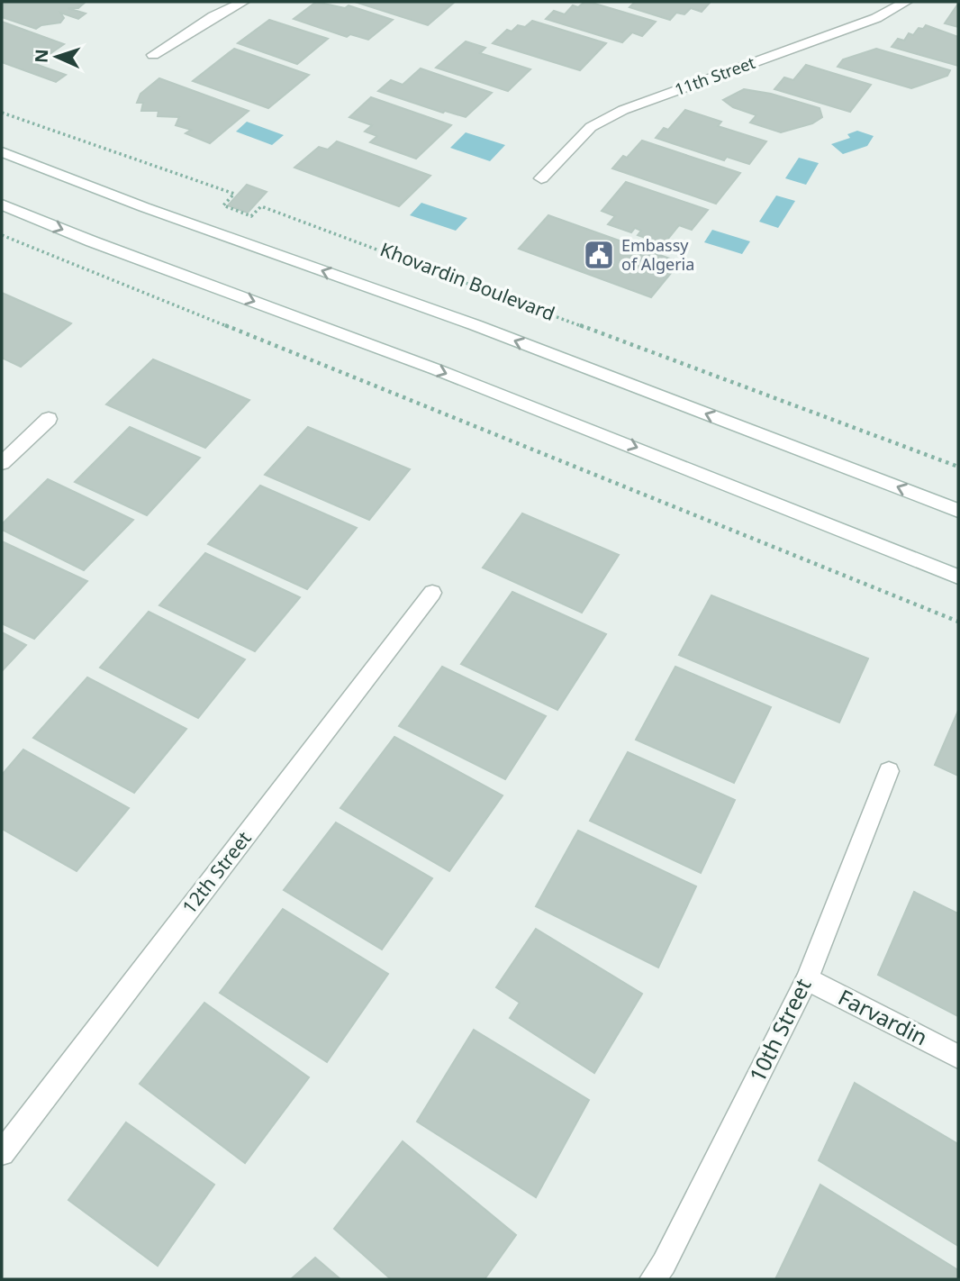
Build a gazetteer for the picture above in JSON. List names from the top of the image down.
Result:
{
  "streets": {
    "main road": [
      "11th Street",
      "Khovardin Boulevard",
      "12th Street",
      "Farvardin",
      "10th Street"
    ]
  },
  "crossings": [
    ["Farvardin", "10th Street"]
  ],
  "places": {
    "public building": ["Embassy of Algeria"]
  },
  "north": "left"
}
